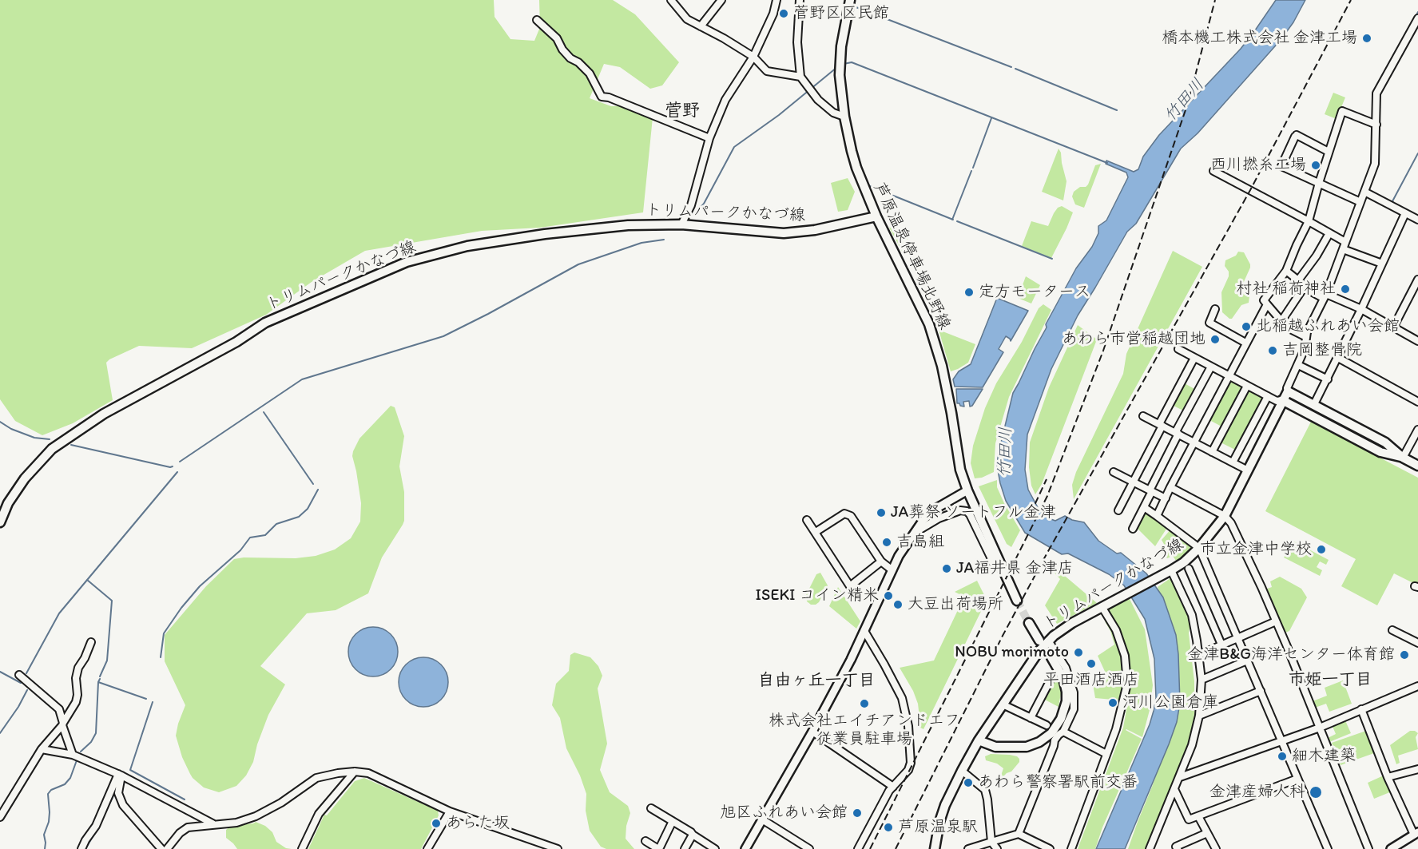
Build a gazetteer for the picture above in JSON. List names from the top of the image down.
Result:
{
  "streets": {
    "main road": ["トリムパークかなづ線", "芦原温泉停車場北野線"]
  },
  "crossings": [
    ["トリムパークかなづ線", "芦原温泉停車場北野線"]
  ],
  "districts": ["菅野", "市姫一丁目", "自由ヶ丘一丁目"],
  "water": ["竹田川"],
  "places": [
    "菅野区区民館",
    "橋本機工株式会社 金津工場",
    "西川撚糸工場",
    "村社 稲荷神社",
    "定方モータース",
    "北稲越ふれあい会館",
    "あわら市営稲越団地",
    "吉岡整骨院",
    "JA葬祭 ソートフル金津",
    "吉島組",
    "市立金津中学校",
    "JA福井県 金津店",
    "ISEKI コイン精米",
    "大豆出荷場所",
    "NOBU morimoto",
    "金津B&G海洋センター体育館",
    "平田酒店酒店",
    "河川公園倉庫",
    "株式会社エイチアンドエフ 従業員駐車場",
    "細木建築",
    "あわら警察署駅前交番",
    "金津産婦人科",
    "旭区ふれあい会館",
    "あらた坂",
    "芦原温泉駅"
  ]
}
